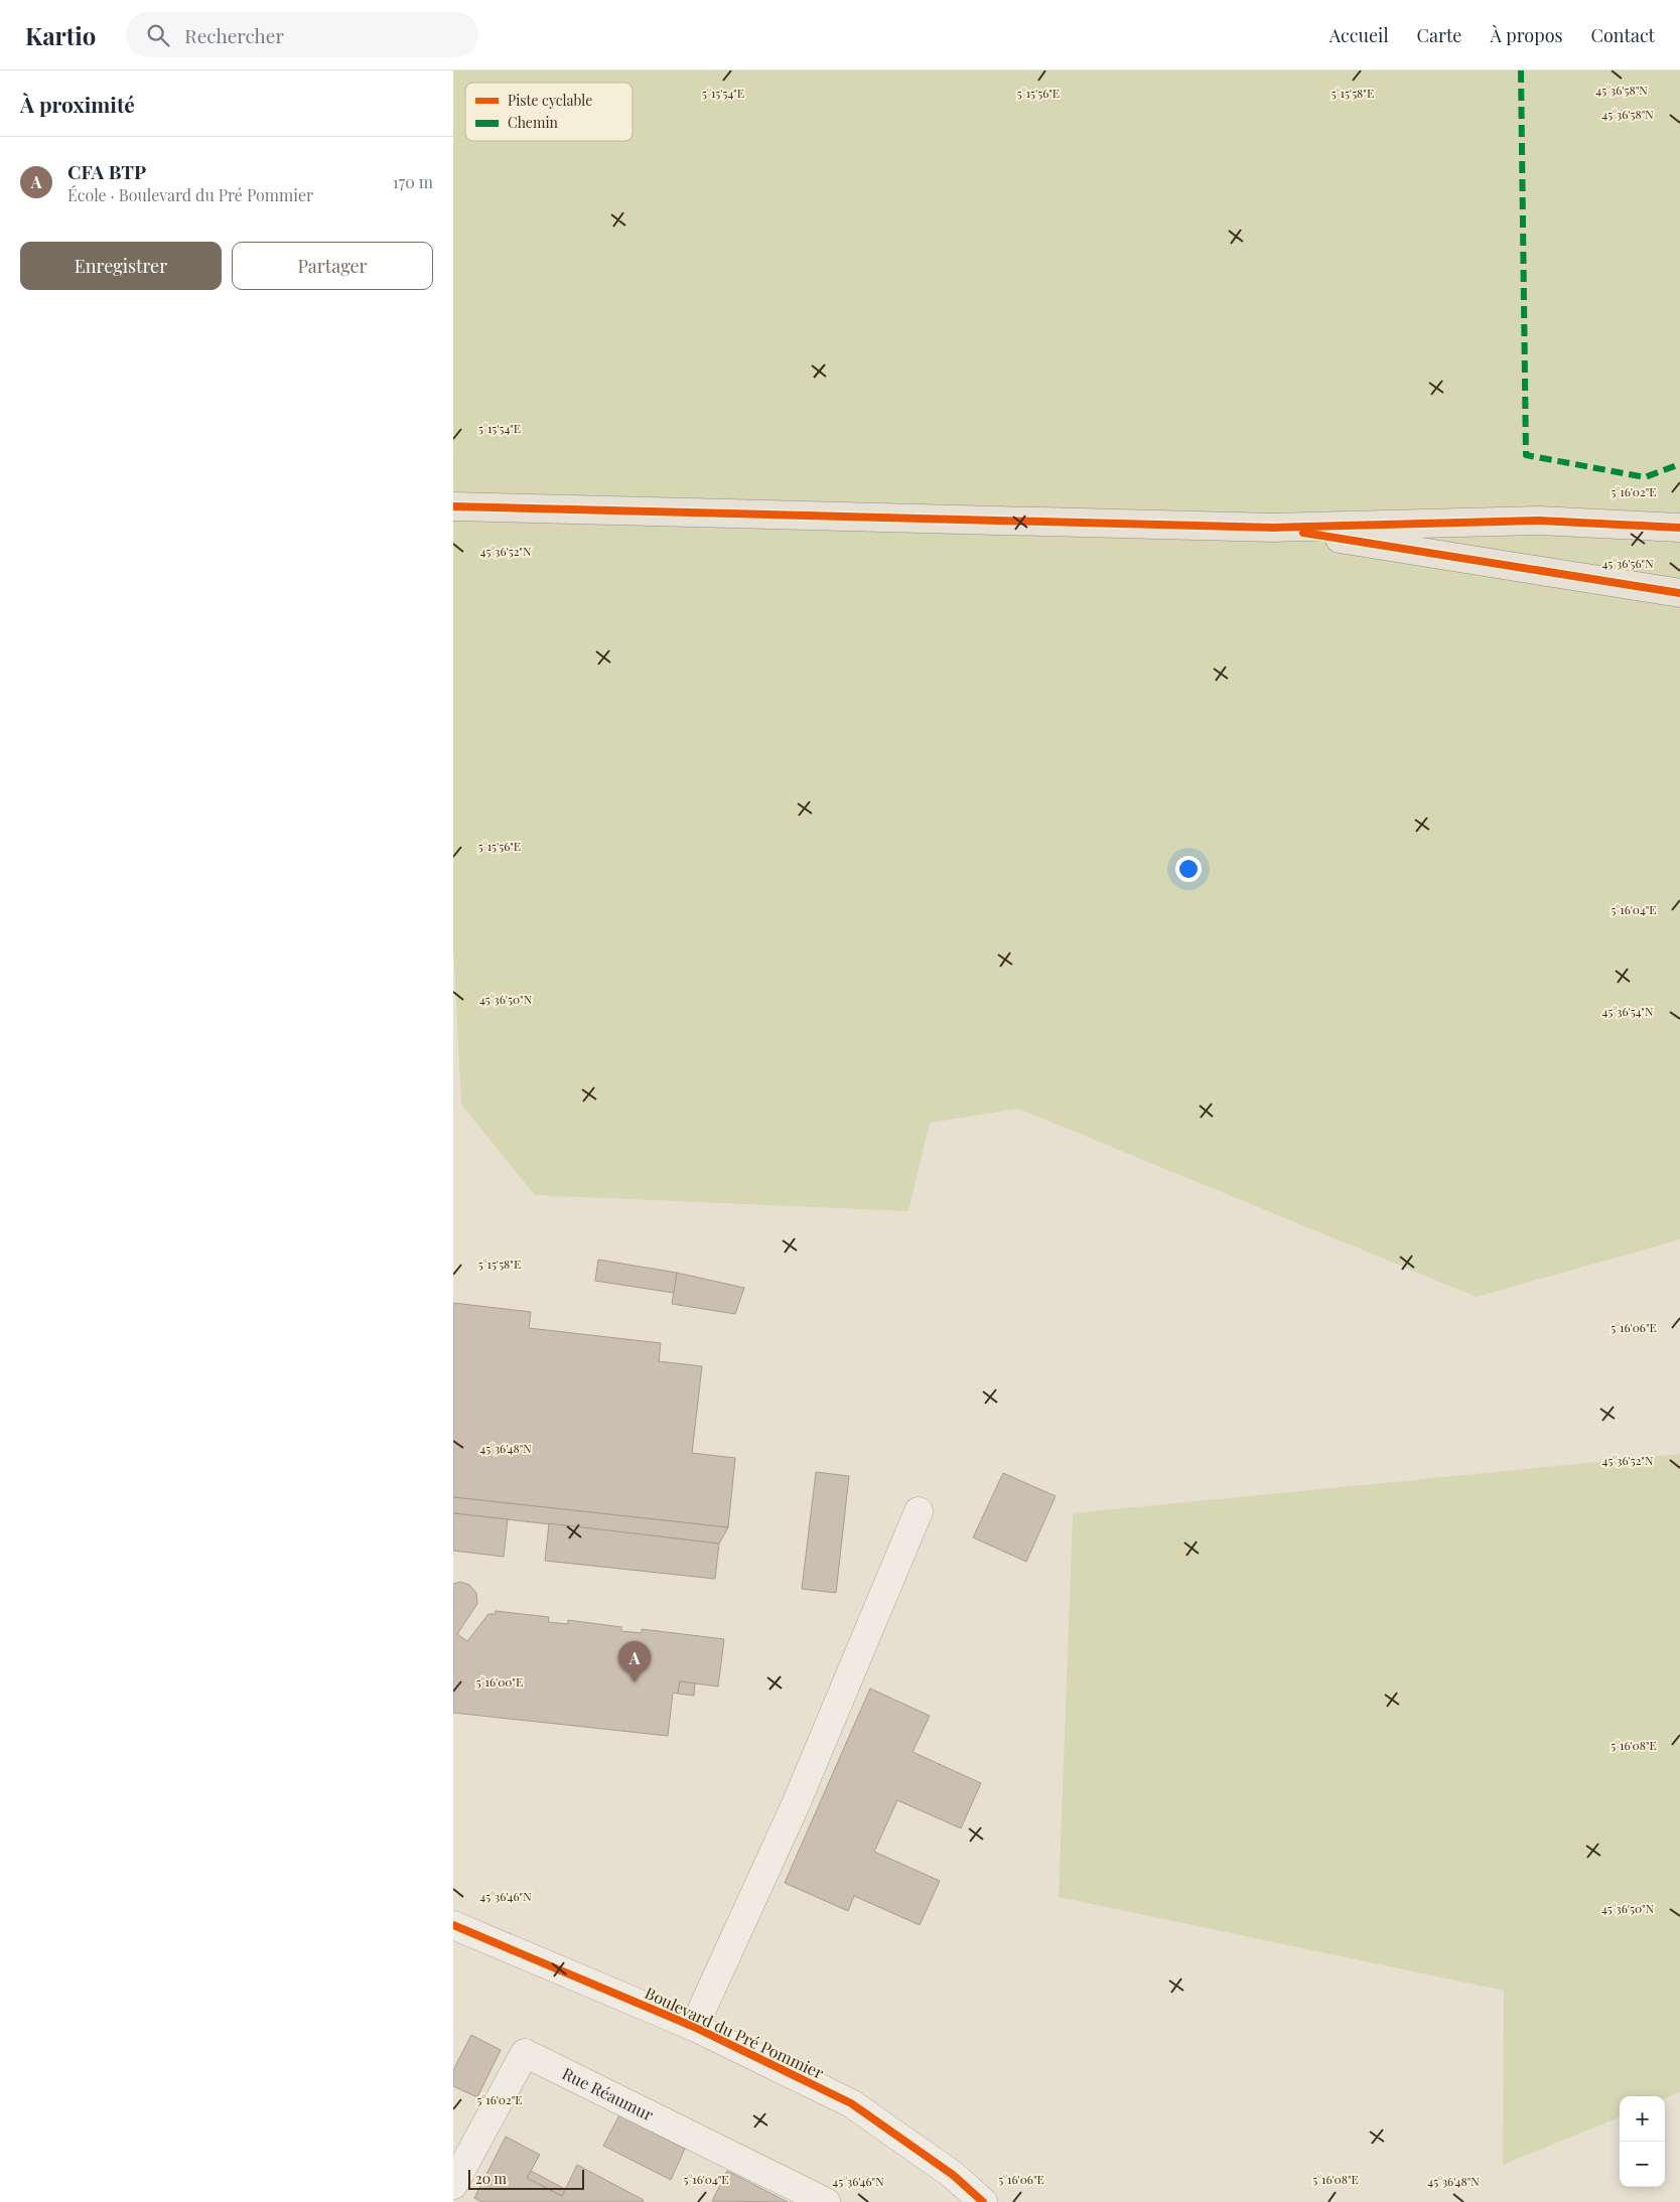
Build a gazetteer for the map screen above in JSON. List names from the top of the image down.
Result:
{
  "streets": {
    "street": ["Boulevard du Pré Pommier", "Rue Réaumur"]
  },
  "legend": ["Piste cyclable", "Chemin"],
  "scale_bar": "20 m",
  "page": {
    "header": "Kartio",
    "search": "Rechercher",
    "nav": [
      "Accueil",
      "Carte",
      "À propos",
      "Contact"
    ],
    "heading": "À proximité",
    "list": [
      {
        "mark": "A",
        "name": "CFA BTP",
        "note": "École · Boulevard du Pré Pommier",
        "value": "170 m"
      }
    ],
    "buttons": ["Enregistrer", "Partager"],
    "pins": "A",
    "map_buttons": ["+", "−"],
    "scale": "20 m"
  },
  "coordinates": [
    "45°36'58\"N",
    "5°15'54\"E",
    "5°15'56\"E",
    "5°15'58\"E",
    "5°16'02\"E",
    "45°36'52\"N",
    "45°36'56\"N",
    "5°16'04\"E",
    "45°36'50\"N",
    "45°36'54\"N",
    "5°16'06\"E",
    "45°36'48\"N",
    "5°16'00\"E",
    "5°16'08\"E",
    "45°36'46\"N"
  ]
}
